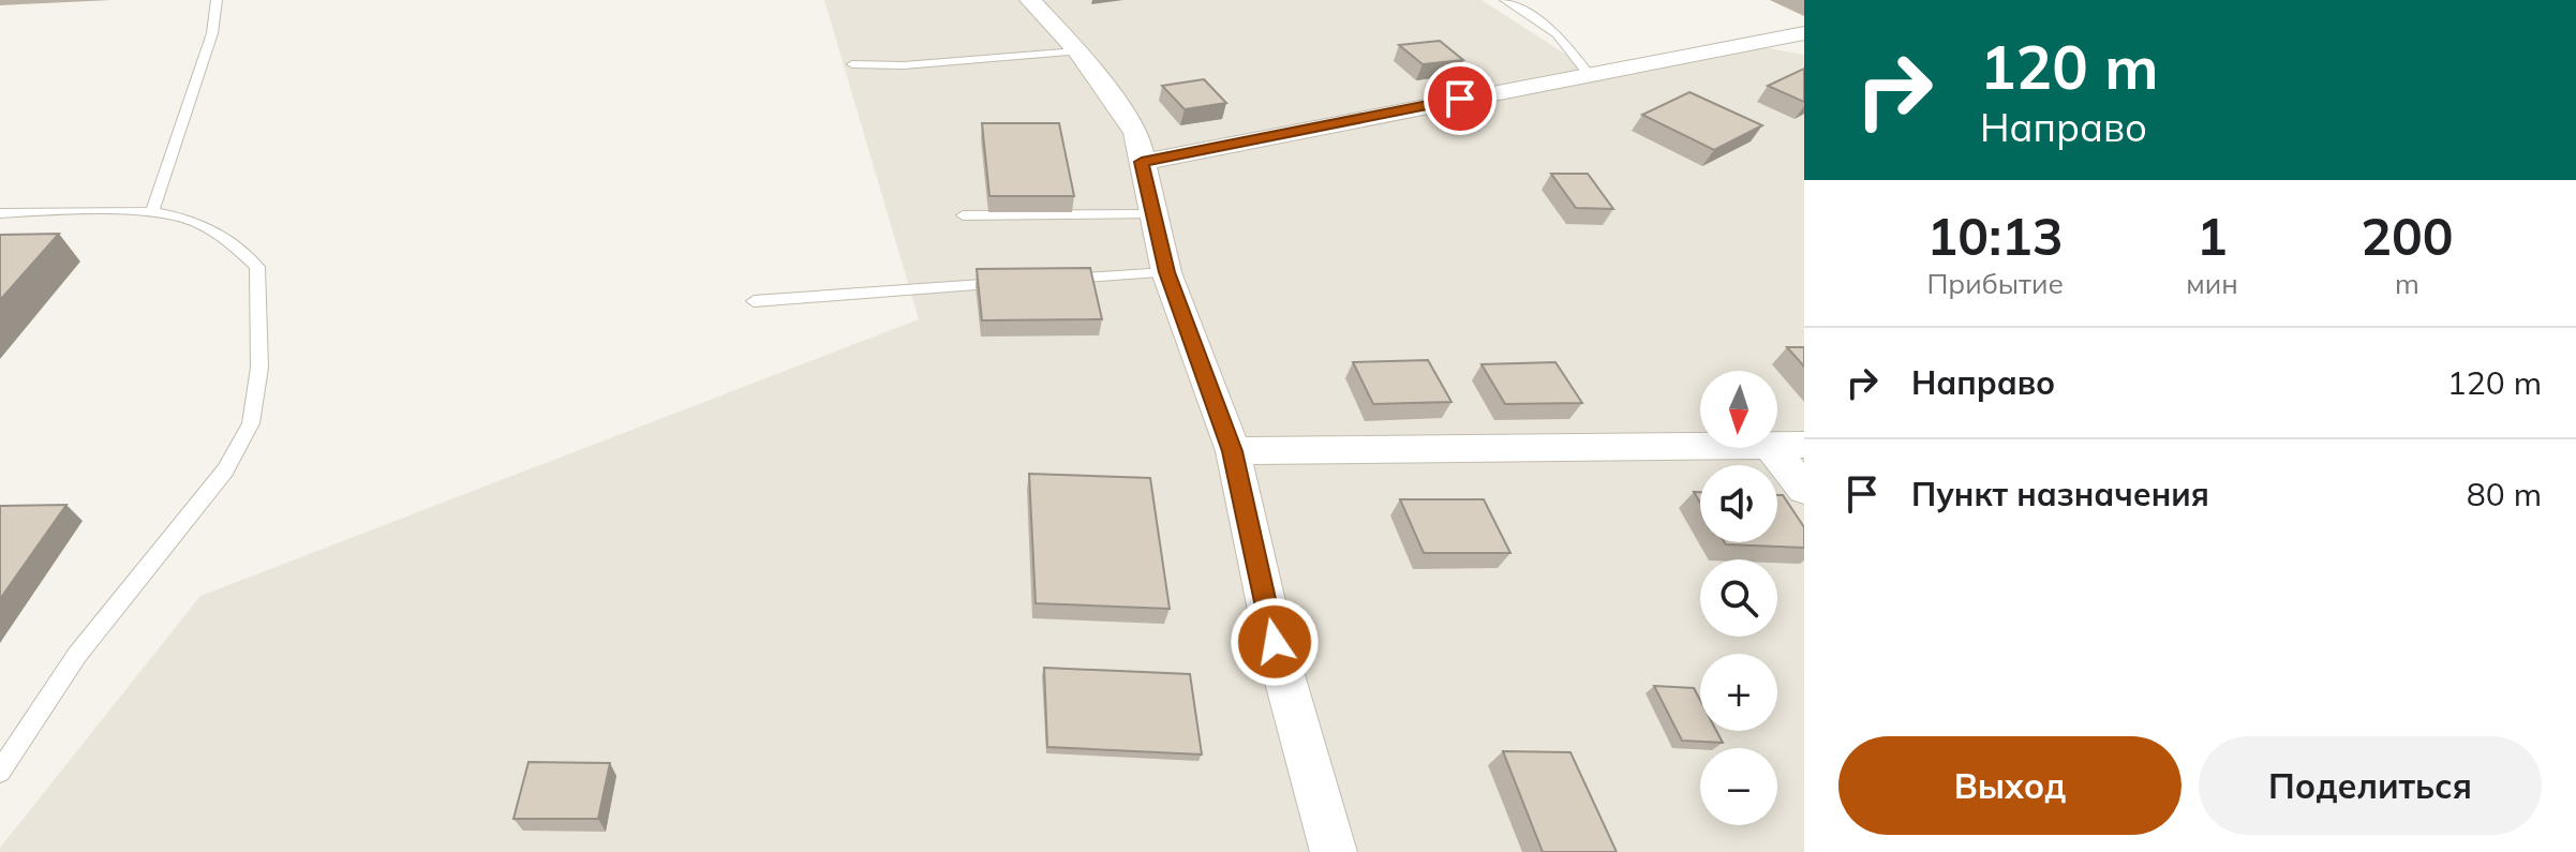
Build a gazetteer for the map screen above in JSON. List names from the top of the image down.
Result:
{
  "north": "bottom",
  "page": {
    "turn": ["120 m", "Направо"],
    "eta": [
      "10:13",
      "Прибытие",
      "1",
      "мин",
      "200",
      "m"
    ],
    "list": [
      {
        "name": "Направо",
        "value": "120 m"
      },
      {
        "name": "Пункт назначения",
        "value": "80 m"
      }
    ],
    "map_buttons": ["+", "−"],
    "buttons": ["Выход", "Поделиться"]
  }
}
